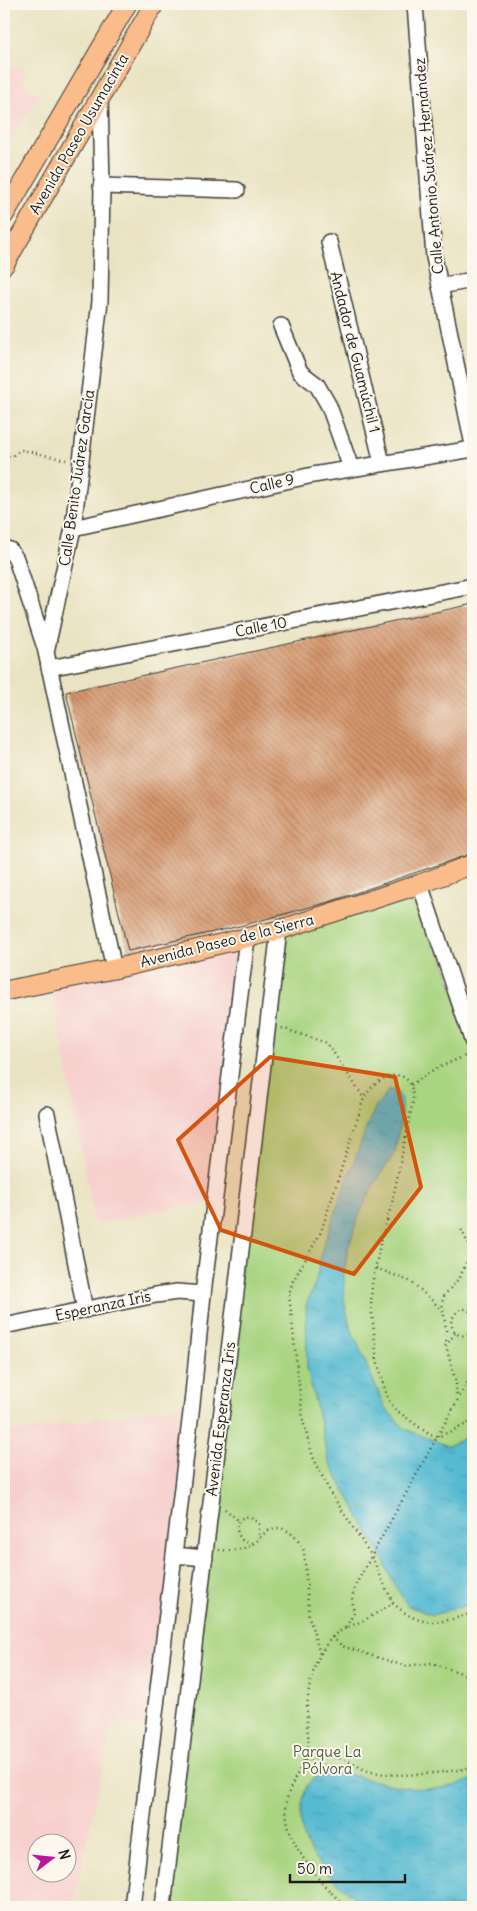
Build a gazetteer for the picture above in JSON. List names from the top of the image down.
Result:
{
  "streets": {
    "main road": ["Avenida Paseo Usumacinta", "Avenida Paseo de la Sierra"],
    "street": [
      "Calle Antonio Suárez Hernández",
      "Andador de Guamúchil 1",
      "Calle Benito Juárez García",
      "Calle 9",
      "Calle 10",
      "Esperanza Iris",
      "Avenida Esperanza Iris"
    ]
  },
  "crossings": [
    ["Avenida Paseo Usumacinta", "Calle Benito Juárez García"],
    ["Andador de Guamúchil 1", "Calle 9"],
    ["Calle Benito Juárez García", "Calle 9"],
    ["Calle Benito Juárez García", "Calle 10"],
    ["Calle Benito Juárez García", "Avenida Paseo de la Sierra"],
    ["Avenida Paseo de la Sierra", "Avenida Esperanza Iris"],
    ["Esperanza Iris", "Avenida Esperanza Iris"]
  ],
  "parks": ["Parque La Pólvora"],
  "scale_bar": "50 m",
  "north": "right"
}
